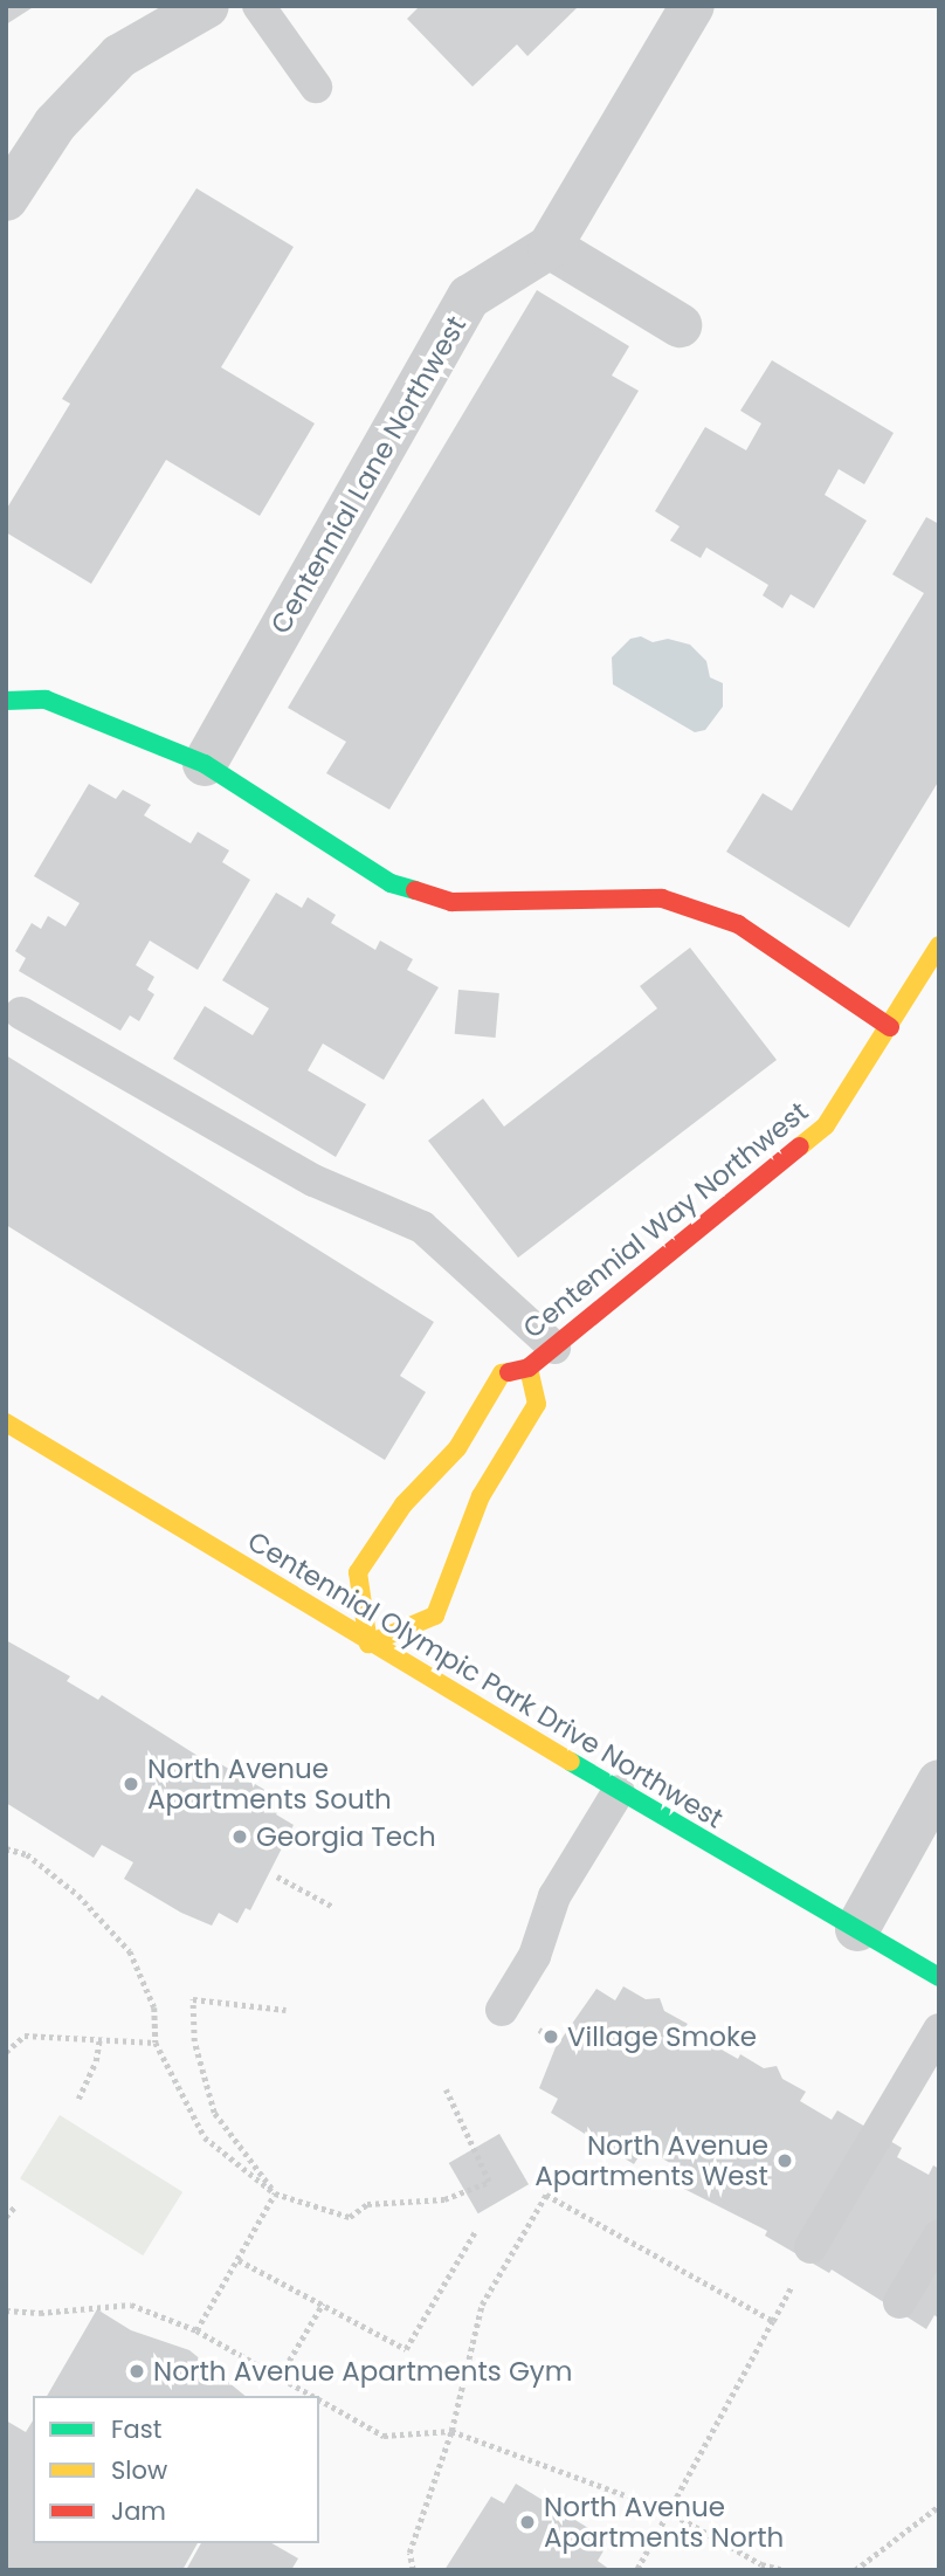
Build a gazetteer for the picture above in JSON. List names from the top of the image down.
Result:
{
  "streets": {
    "street": ["Centennial Lane Northwest", "Centennial Way Northwest", "Centennial Olympic Park Drive Northwest"]
  },
  "crossings": [
    ["Centennial Way Northwest", "Centennial Olympic Park Drive Northwest"]
  ],
  "places": [
    "North Avenue Apartments South",
    "Georgia Tech",
    "Village Smoke",
    "North Avenue Apartments West",
    "North Avenue Apartments Gym",
    "North Avenue Apartments North"
  ],
  "legend": ["Fast", "Slow", "Jam"]
}
